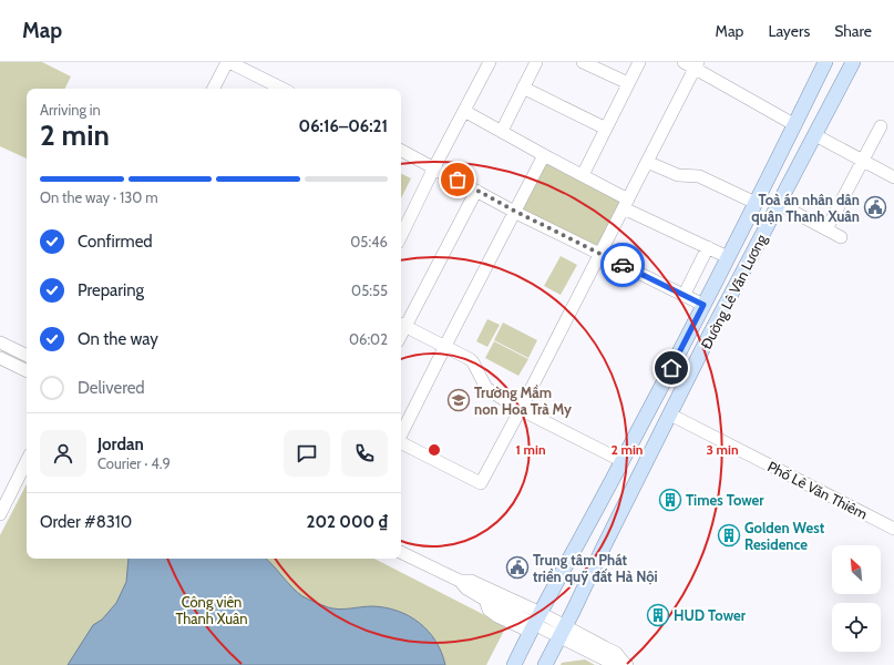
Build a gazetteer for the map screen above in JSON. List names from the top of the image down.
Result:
{
  "streets": {
    "main road": ["Đường Lê Văn Lương"],
    "street": ["Phố Lê Văn Thiêm"]
  },
  "crossings": [
    ["Đường Lê Văn Lương", "Phố Lê Văn Thiêm"]
  ],
  "parks": ["Công viên Thanh Xuân"],
  "places": {
    "public building": ["Toà án nhân dân quận Thanh Xuân", "Trung tâm Phát triển quỹ đất Hà Nội"],
    "school or university": ["Trường Mầm non Hoa Trà My"],
    "building": ["Times Tower", "Golden West Residence", "HUD Tower"]
  },
  "north": "top left",
  "page": {
    "header": "Map",
    "nav": ["Map", "Layers", "Share"],
    "heading": ["2 min", "Arriving in", "06:16–06:21"],
    "panel": [
      "Jordan",
      "Courier · 4.9",
      "Order #8310",
      "202 000 ₫"
    ],
    "bar": "On the way · 130 m",
    "list": [
      ["Confirmed", "05:46"],
      ["Preparing", "05:55"],
      ["On the way", "06:02"],
      "Delivered"
    ]
  },
  "rings": ["1 min", "2 min", "3 min"]
}
